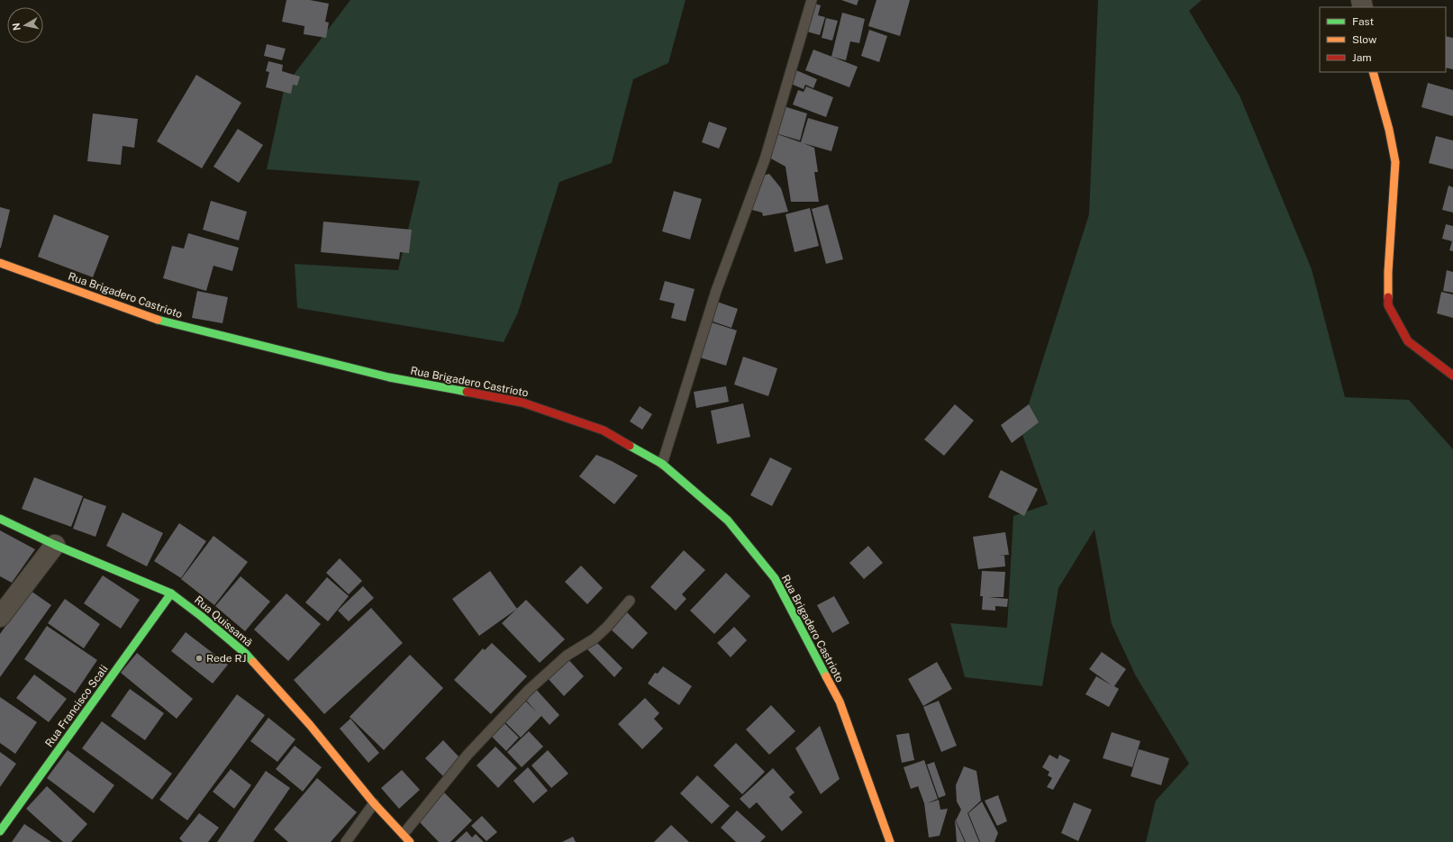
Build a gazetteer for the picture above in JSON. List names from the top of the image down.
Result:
{
  "streets": {
    "street": ["Rua Brigadero Castrioto", "Rua Quissamã", "Rua Francisco Scali"]
  },
  "crossings": [
    ["Rua Quissamã", "Rua Francisco Scali"]
  ],
  "places": ["Rede RJ"],
  "legend": ["Fast", "Slow", "Jam"],
  "north": "left"
}
